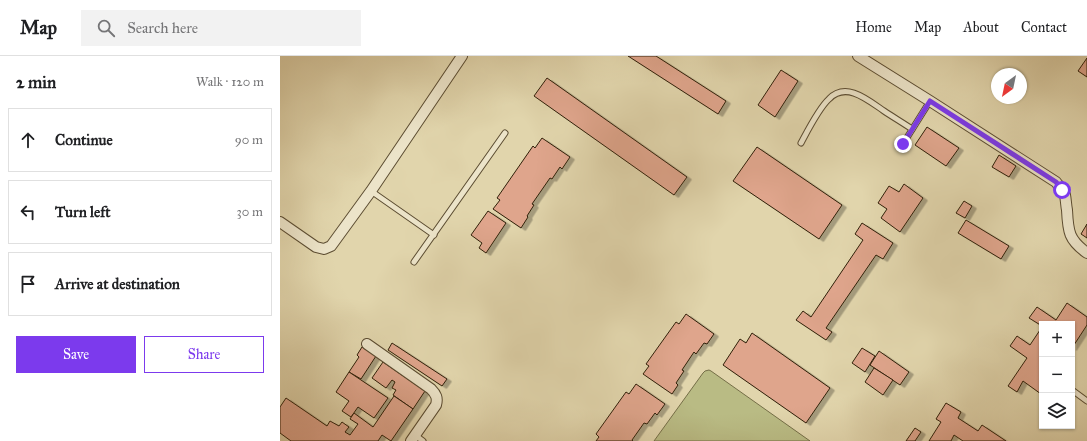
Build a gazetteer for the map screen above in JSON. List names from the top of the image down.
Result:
{
  "north": "bottom left",
  "page": {
    "header": "Map",
    "search": "Search here",
    "nav": [
      "Home",
      "Map",
      "About",
      "Contact"
    ],
    "heading": ["2 min", "Walk · 120 m"],
    "list": [
      ["Continue", "90 m"],
      ["Turn left", "30 m"],
      "Arrive at destination"
    ],
    "map_buttons": ["+", "−"],
    "buttons": ["Save", "Share"]
  }
}
